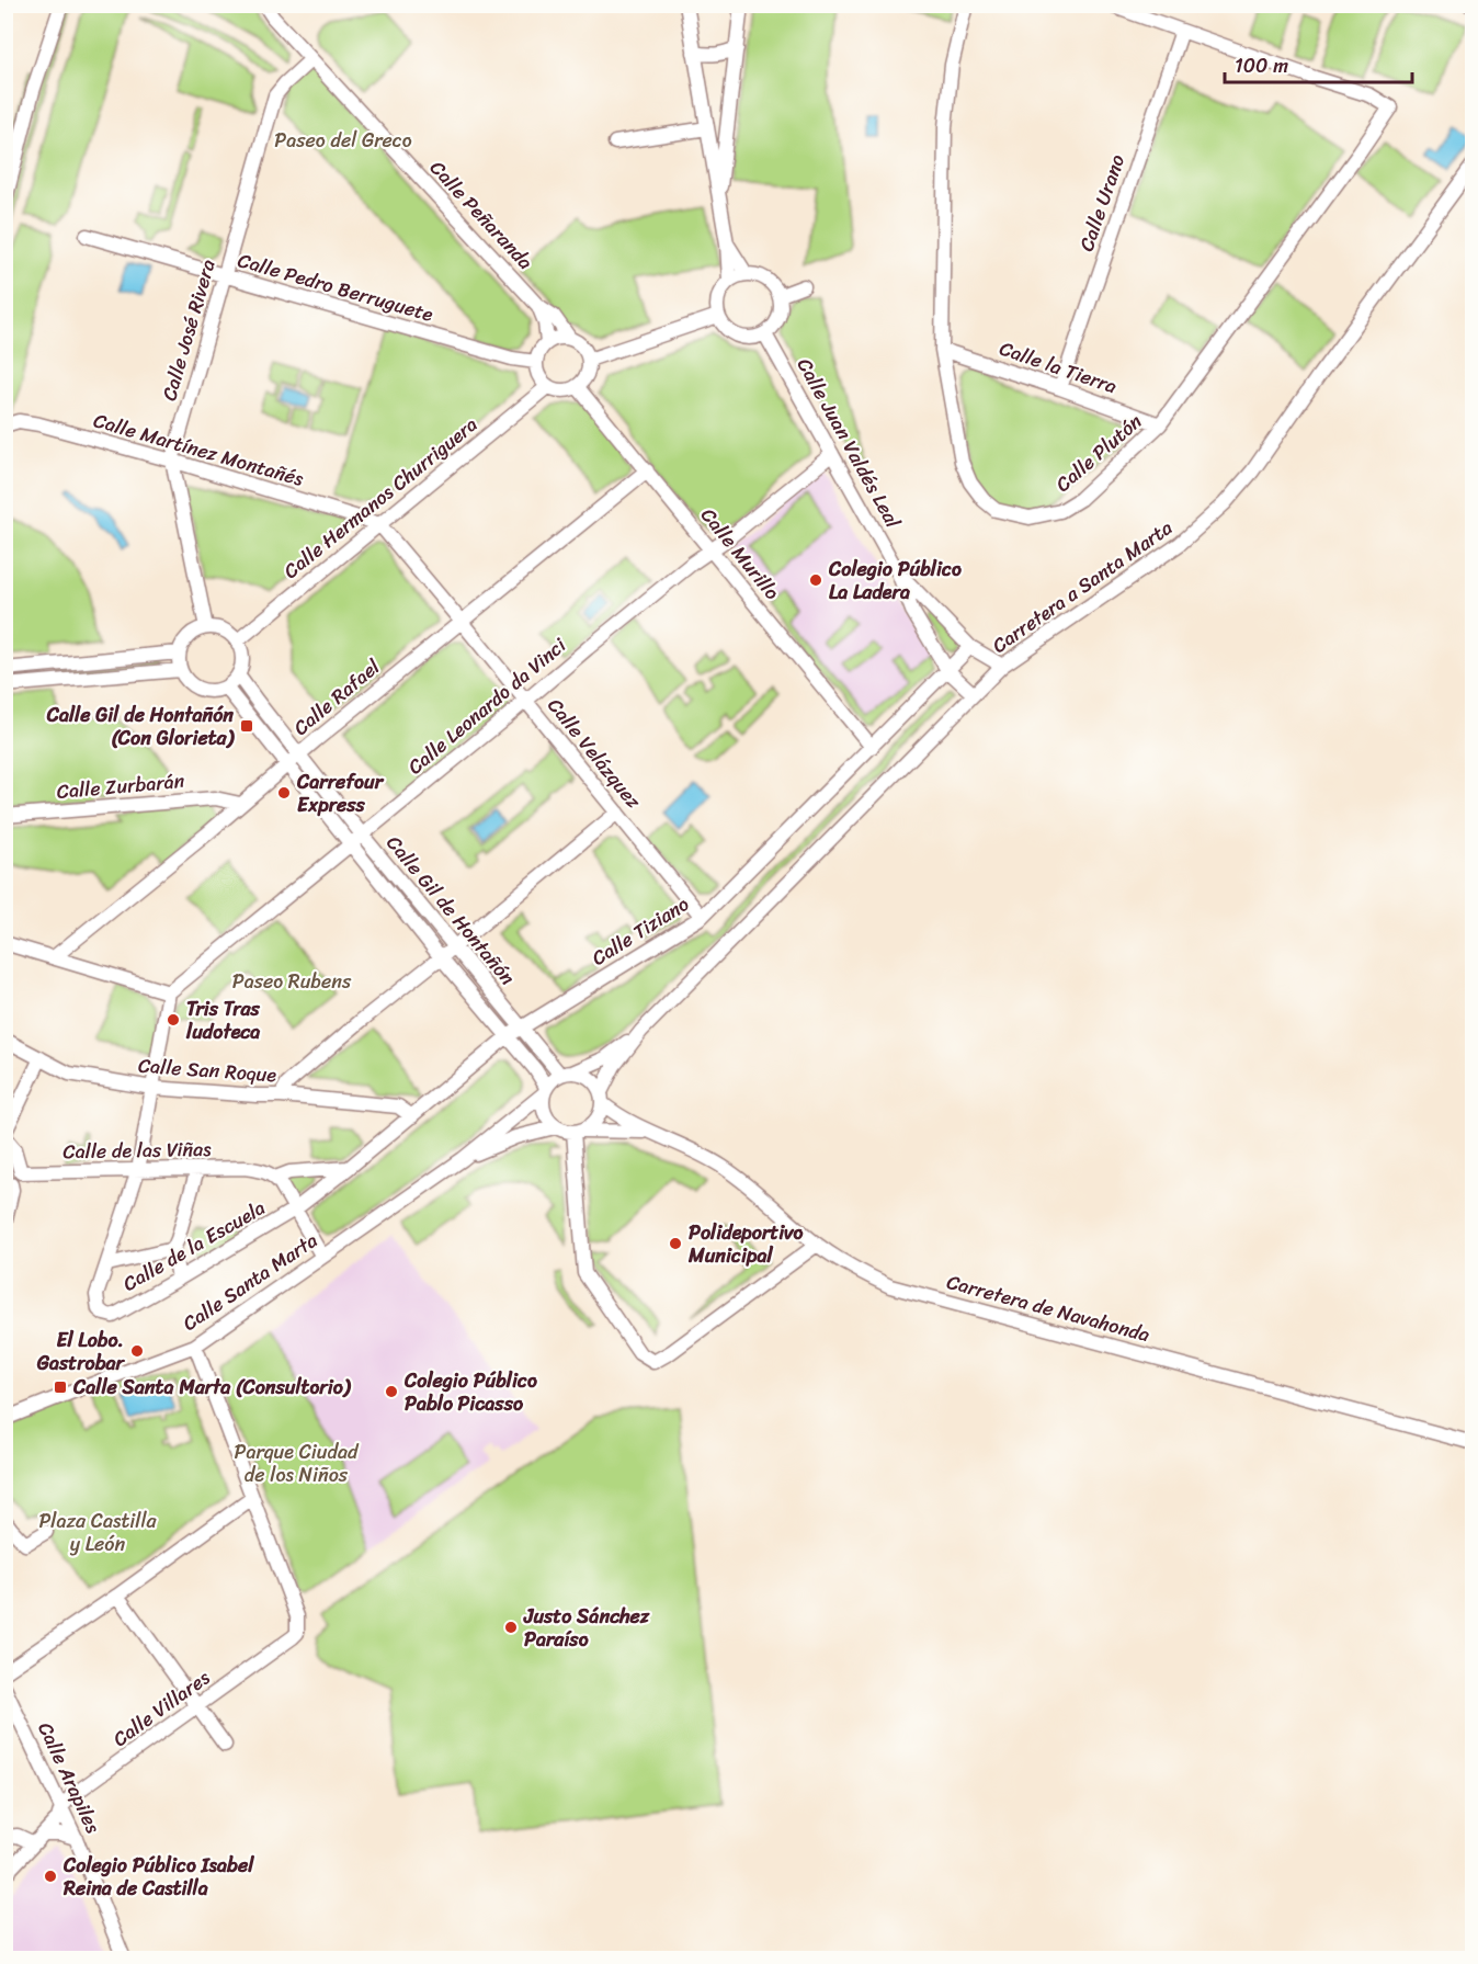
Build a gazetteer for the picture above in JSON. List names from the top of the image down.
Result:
{
  "streets": {
    "street": [
      "Calle Urano",
      "Calle Peñaranda",
      "Calle Pedro Berruguete",
      "Calle José Rivera",
      "Calle la Tierra",
      "Calle Juan Valdés Leal",
      "Calle Martínez Montañés",
      "Calle Plutón",
      "Calle Hermanos Churriguera",
      "Calle Murillo",
      "Carretera a Santa Marta",
      "Calle Rafael",
      "Calle Leonardo da Vinci",
      "Calle Velázquez",
      "Calle Zurbarán",
      "Calle Gil de Hontañón",
      "Calle Tiziano",
      "Calle San Roque",
      "Calle de las Viñas",
      "Calle de la Escuela",
      "Calle Santa Marta",
      "Carretera de Navahonda",
      "Calle Villares",
      "Calle Arapiles"
    ]
  },
  "crossings": [
    ["Calle Urano", "Calle la Tierra"],
    ["Calle Urano", "Calle Plutón"],
    ["Calle Peñaranda", "Calle Pedro Berruguete"],
    ["Calle Peñaranda", "Calle José Rivera"],
    ["Calle Peñaranda", "Calle Hermanos Churriguera"],
    ["Calle Peñaranda", "Calle Murillo"],
    ["Calle Pedro Berruguete", "Calle José Rivera"],
    ["Calle Pedro Berruguete", "Calle Hermanos Churriguera"],
    ["Calle Pedro Berruguete", "Calle Murillo"],
    ["Calle José Rivera", "Calle Martínez Montañés"],
    ["Calle José Rivera", "Calle Hermanos Churriguera"],
    ["Calle José Rivera", "Calle Gil de Hontañón"],
    ["Calle la Tierra", "Calle Plutón"],
    ["Calle Juan Valdés Leal", "Carretera a Santa Marta"],
    ["Calle Juan Valdés Leal", "Calle Leonardo da Vinci"],
    ["Calle Juan Valdés Leal", "Calle Tiziano"],
    ["Calle Martínez Montañés", "Calle Hermanos Churriguera"],
    ["Calle Martínez Montañés", "Calle Velázquez"],
    ["Calle Hermanos Churriguera", "Calle Murillo"],
    ["Calle Hermanos Churriguera", "Calle Velázquez"],
    ["Calle Hermanos Churriguera", "Calle Gil de Hontañón"],
    ["Calle Murillo", "Calle Rafael"],
    ["Calle Murillo", "Calle Leonardo da Vinci"],
    ["Calle Murillo", "Calle Tiziano"],
    ["Carretera a Santa Marta", "Calle Gil de Hontañón"],
    ["Carretera a Santa Marta", "Calle Santa Marta"],
    ["Carretera a Santa Marta", "Carretera de Navahonda"],
    ["Calle Rafael", "Calle Velázquez"],
    ["Calle Rafael", "Calle Zurbarán"],
    ["Calle Rafael", "Calle Gil de Hontañón"],
    ["Calle Leonardo da Vinci", "Calle Velázquez"],
    ["Calle Leonardo da Vinci", "Calle Gil de Hontañón"],
    ["Calle Velázquez", "Calle Tiziano"],
    ["Calle Gil de Hontañón", "Calle Tiziano"],
    ["Calle Gil de Hontañón", "Calle Santa Marta"],
    ["Calle Gil de Hontañón", "Carretera de Navahonda"],
    ["Calle Tiziano", "Calle San Roque"],
    ["Calle Tiziano", "Calle de las Viñas"],
    ["Calle Tiziano", "Calle de la Escuela"],
    ["Calle Santa Marta", "Carretera de Navahonda"],
    ["Calle Villares", "Calle Arapiles"]
  ],
  "parks": [
    "Paseo del Greco",
    "Paseo Rubens",
    "Parque Ciudad de los Niños",
    "Plaza Castilla y León"
  ],
  "places": {
    "other": [
      "Colegio Público La Ladera",
      "Carrefour Express",
      "Tris Tras ludoteca",
      "Polideportivo Municipal",
      "El Lobo. Gastrobar",
      "Colegio Público Pablo Picasso",
      "Justo Sánchez Paraíso",
      "Colegio Público Isabel Reina de Castilla"
    ],
    "transit": ["Calle Gil de Hontañón (Con Glorieta)", "Calle Santa Marta (Consultorio)"]
  },
  "scale_bar": "100 m"
}
